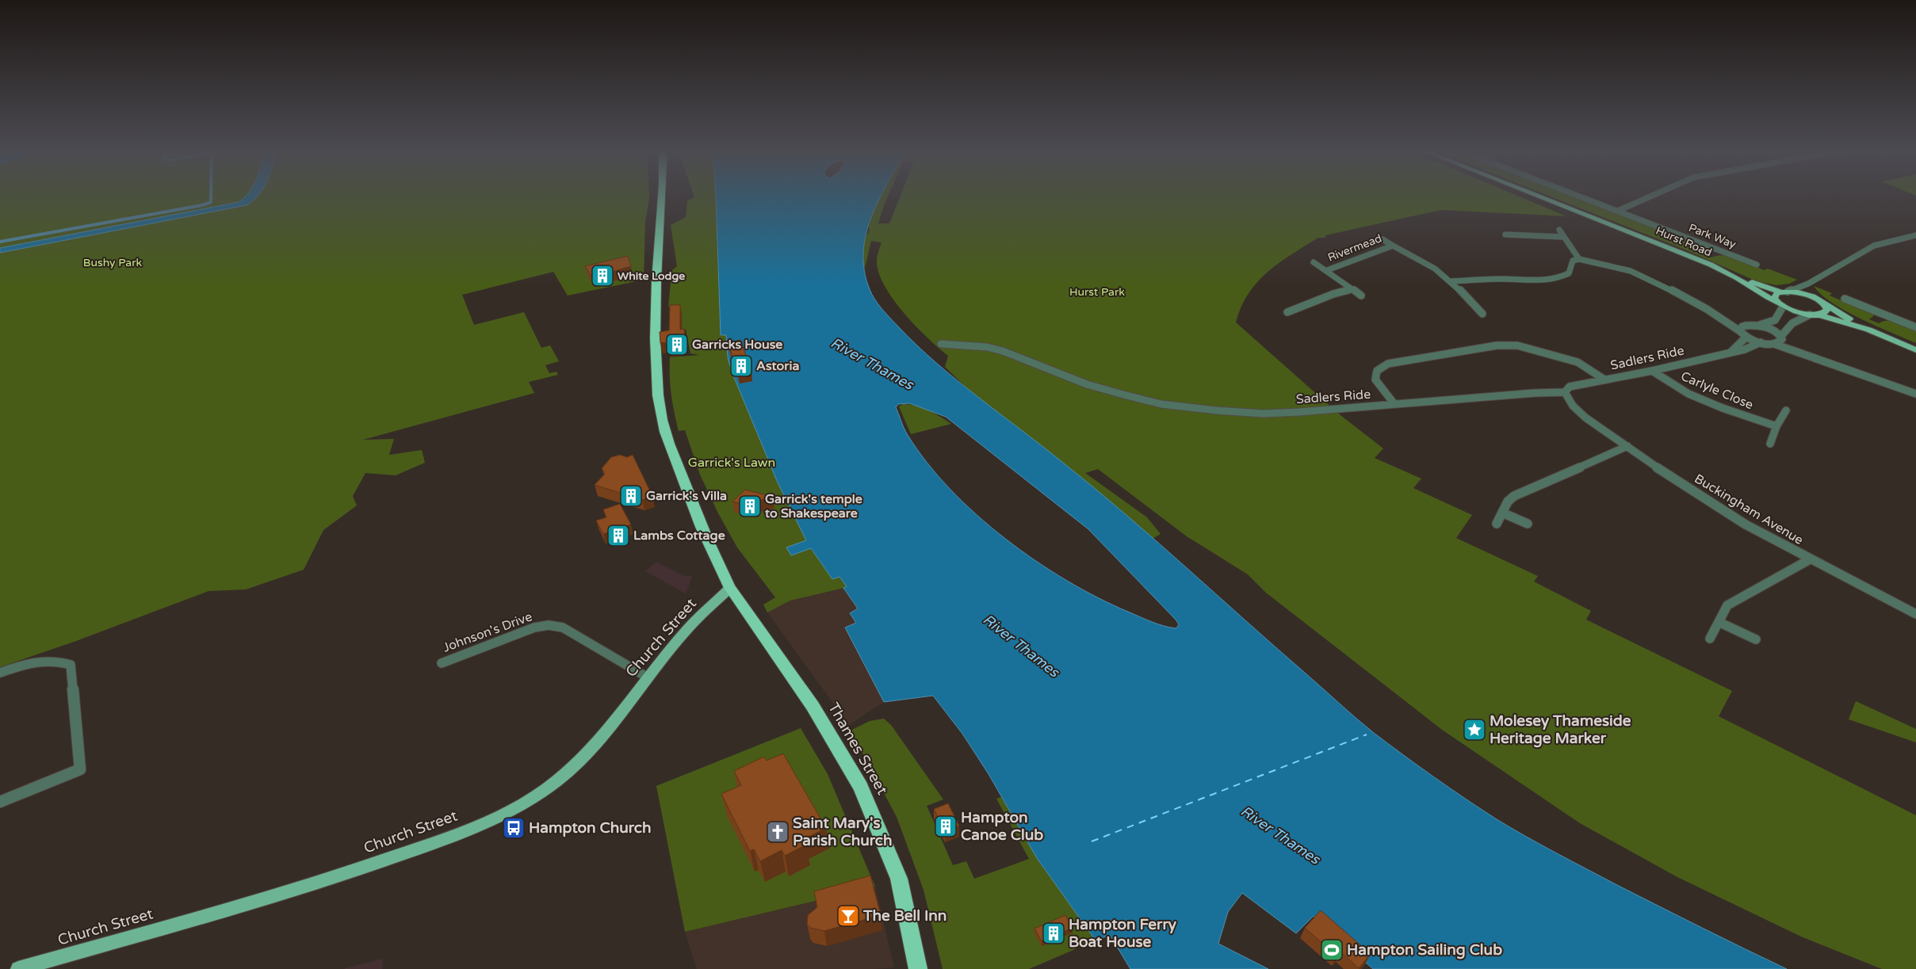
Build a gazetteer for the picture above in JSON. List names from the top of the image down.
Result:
{
  "streets": {
    "highway": ["Thames Street"],
    "main road": ["Hurst Road", "Church Street"],
    "street": [
      "Park Way",
      "Rivermead",
      "Sadlers Ride",
      "Carlyle Close",
      "Buckingham Avenue",
      "Johnson's Drive"
    ]
  },
  "crossings": [
    ["Sadlers Ride", "Carlyle Close"],
    ["Sadlers Ride", "Buckingham Avenue"],
    ["Johnson's Drive", "Church Street"],
    ["Church Street", "Thames Street"]
  ],
  "water": ["River Thames"],
  "parks": ["Bushy Park", "Hurst Park", "Garrick's Lawn"],
  "places": {
    "building": [
      "White Lodge",
      "Garricks House",
      "Astoria",
      "Garrick's Villa",
      "Garrick's temple to Shakespeare",
      "Lambs Cottage",
      "Hampton Canoe Club",
      "Hampton Ferry Boat House"
    ],
    "place": ["Molesey Thameside Heritage Marker"],
    "bus stop": ["Hampton Church"],
    "church": ["Saint Mary's Parish Church"],
    "bar": ["The Bell Inn"],
    "sports": ["Hampton Sailing Club"]
  }
}
